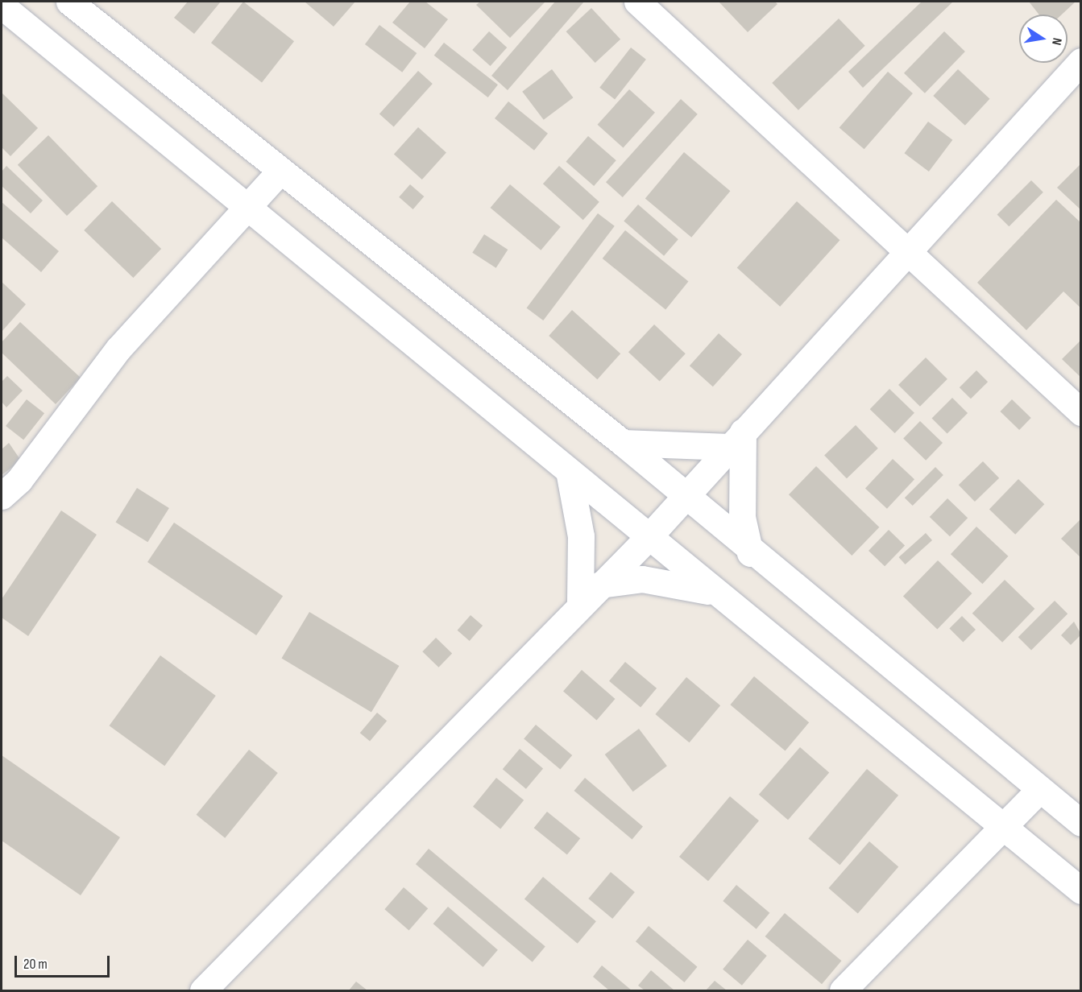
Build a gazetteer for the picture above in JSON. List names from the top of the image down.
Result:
{
  "scale_bar": "20 m",
  "north": "right"
}
